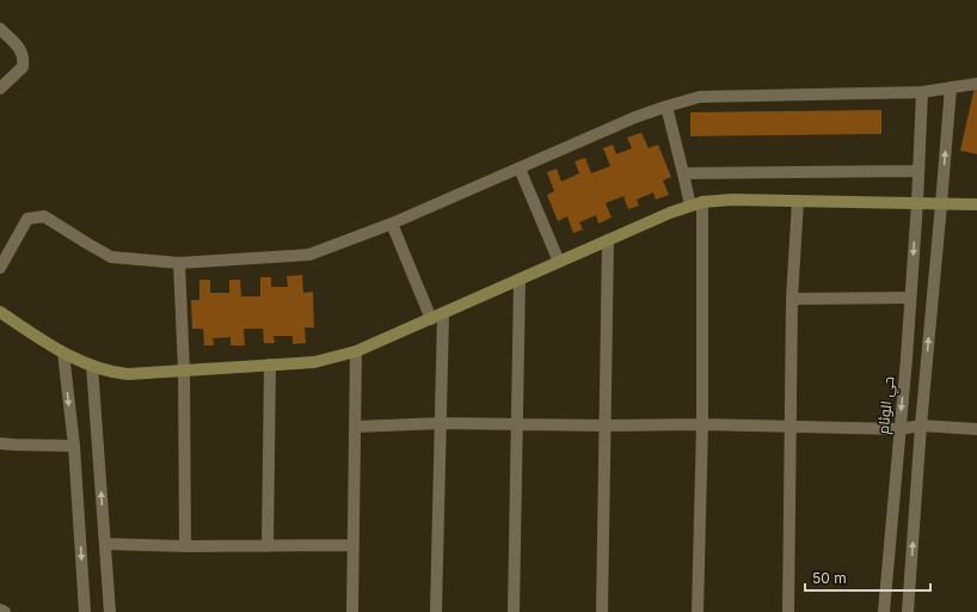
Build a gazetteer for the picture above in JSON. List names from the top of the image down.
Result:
{
  "streets": {
    "street": ["حي الوئام"]
  },
  "scale_bar": "50 m"
}
